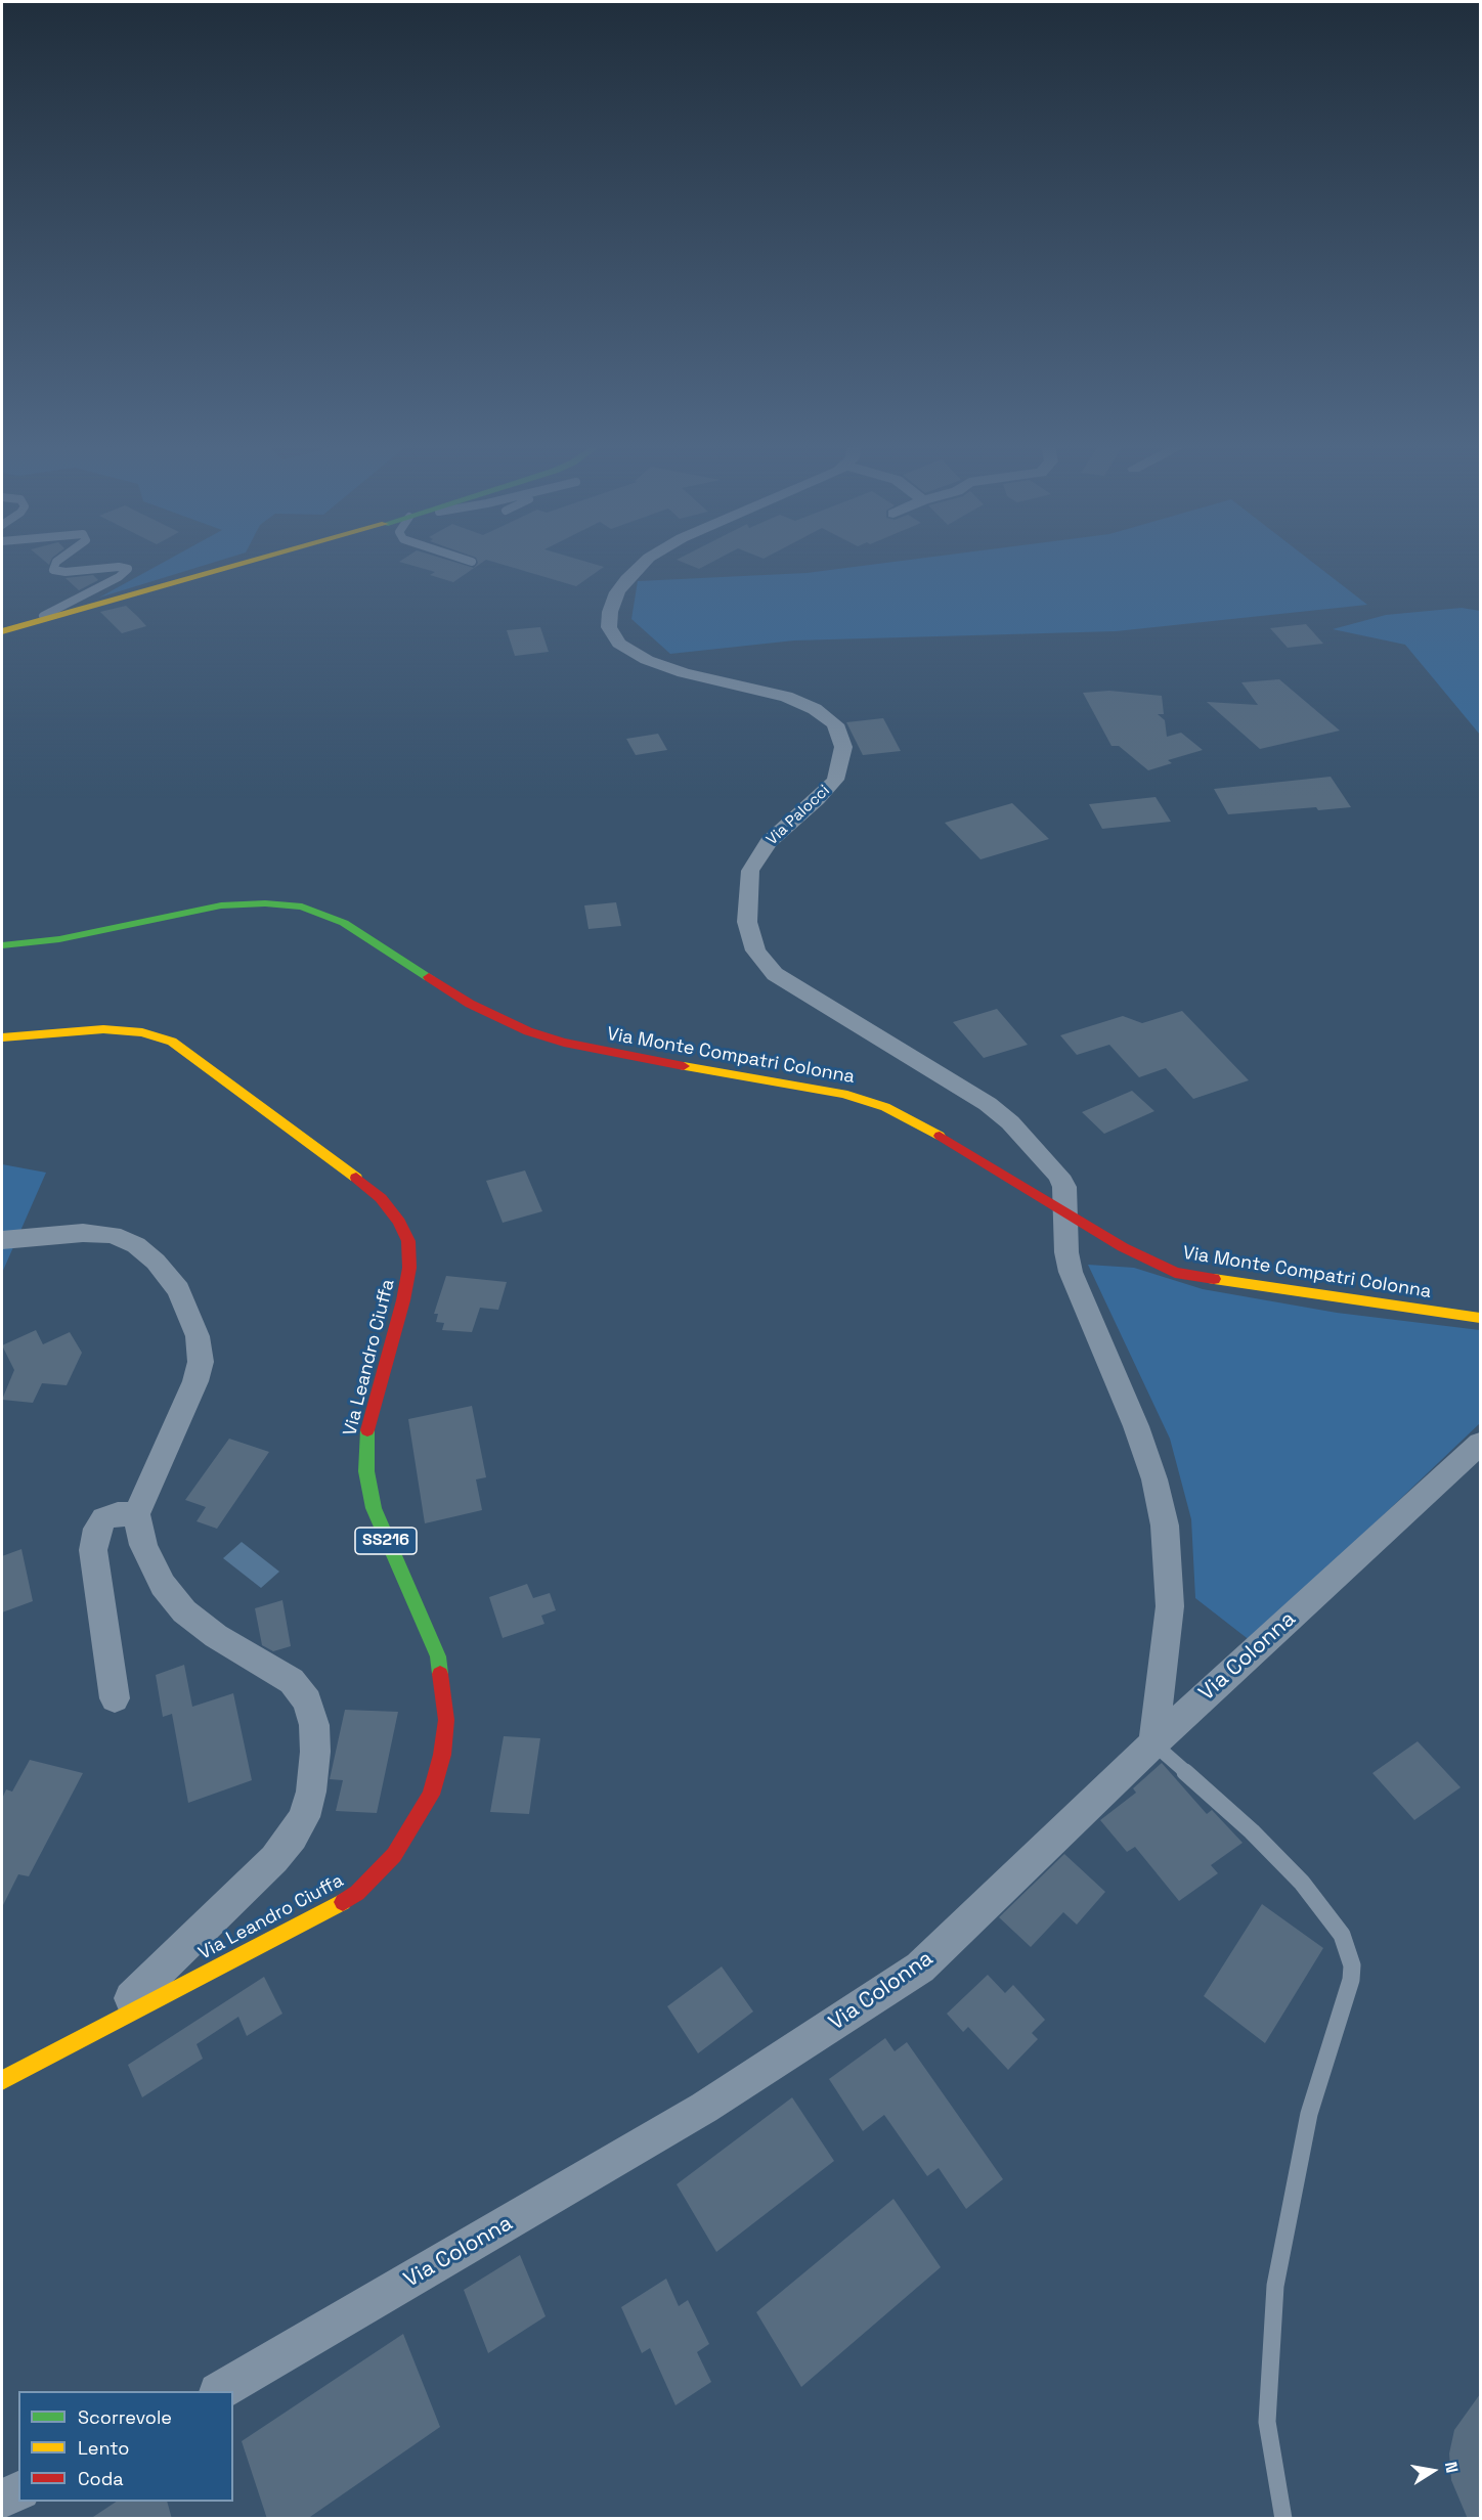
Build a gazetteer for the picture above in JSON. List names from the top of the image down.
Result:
{
  "streets": {
    "main road": ["Via Monte Compatri Colonna", "Via Leandro Ciuffa", "SS216"],
    "street": ["Via Palocci", "Via Colonna"]
  },
  "crossings": [
    ["Via Palocci", "Via Monte Compatri Colonna"],
    ["Via Palocci", "Via Colonna"]
  ],
  "legend": ["Scorrevole", "Lento", "Coda"],
  "north": "right"
}
